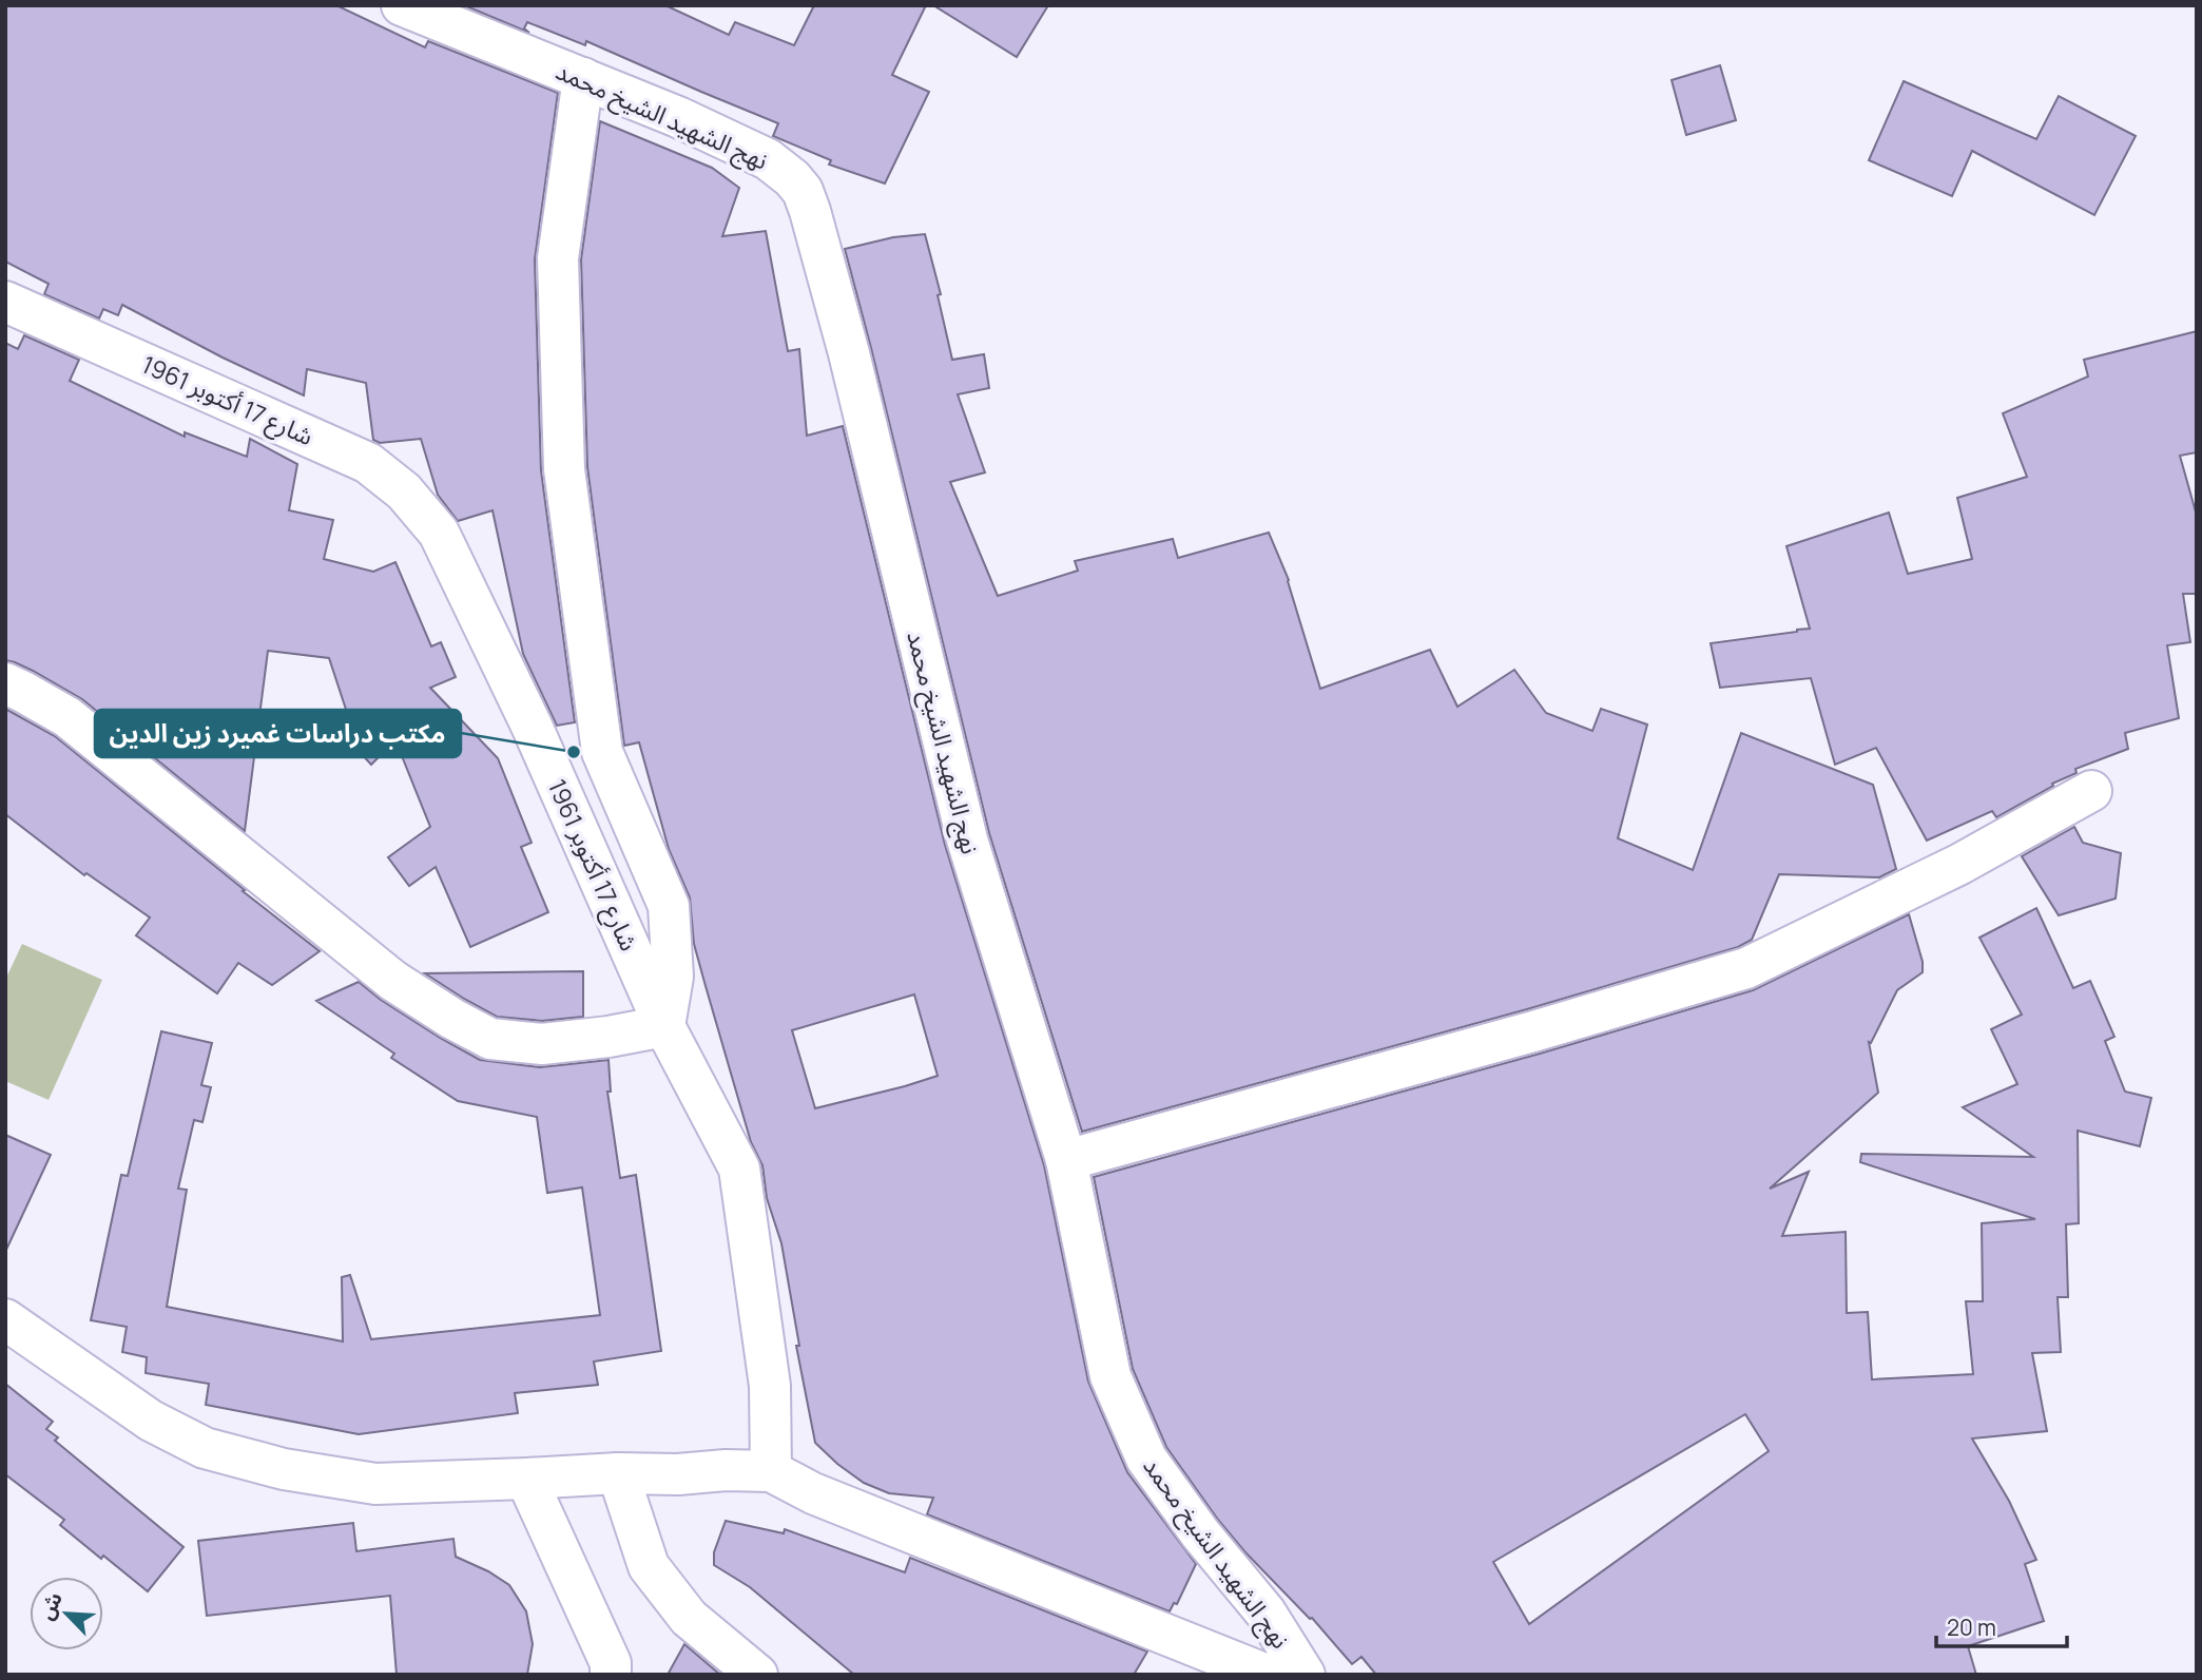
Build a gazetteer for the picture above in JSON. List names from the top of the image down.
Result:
{
  "streets": {
    "street": ["نهج الشهيد الشيخ محمد", "شارع 17 أكتوبر 1961"]
  },
  "places": ["مكتب دراسات غميرد زين الدين"],
  "scale_bar": "20 m",
  "north": "top left"
}
